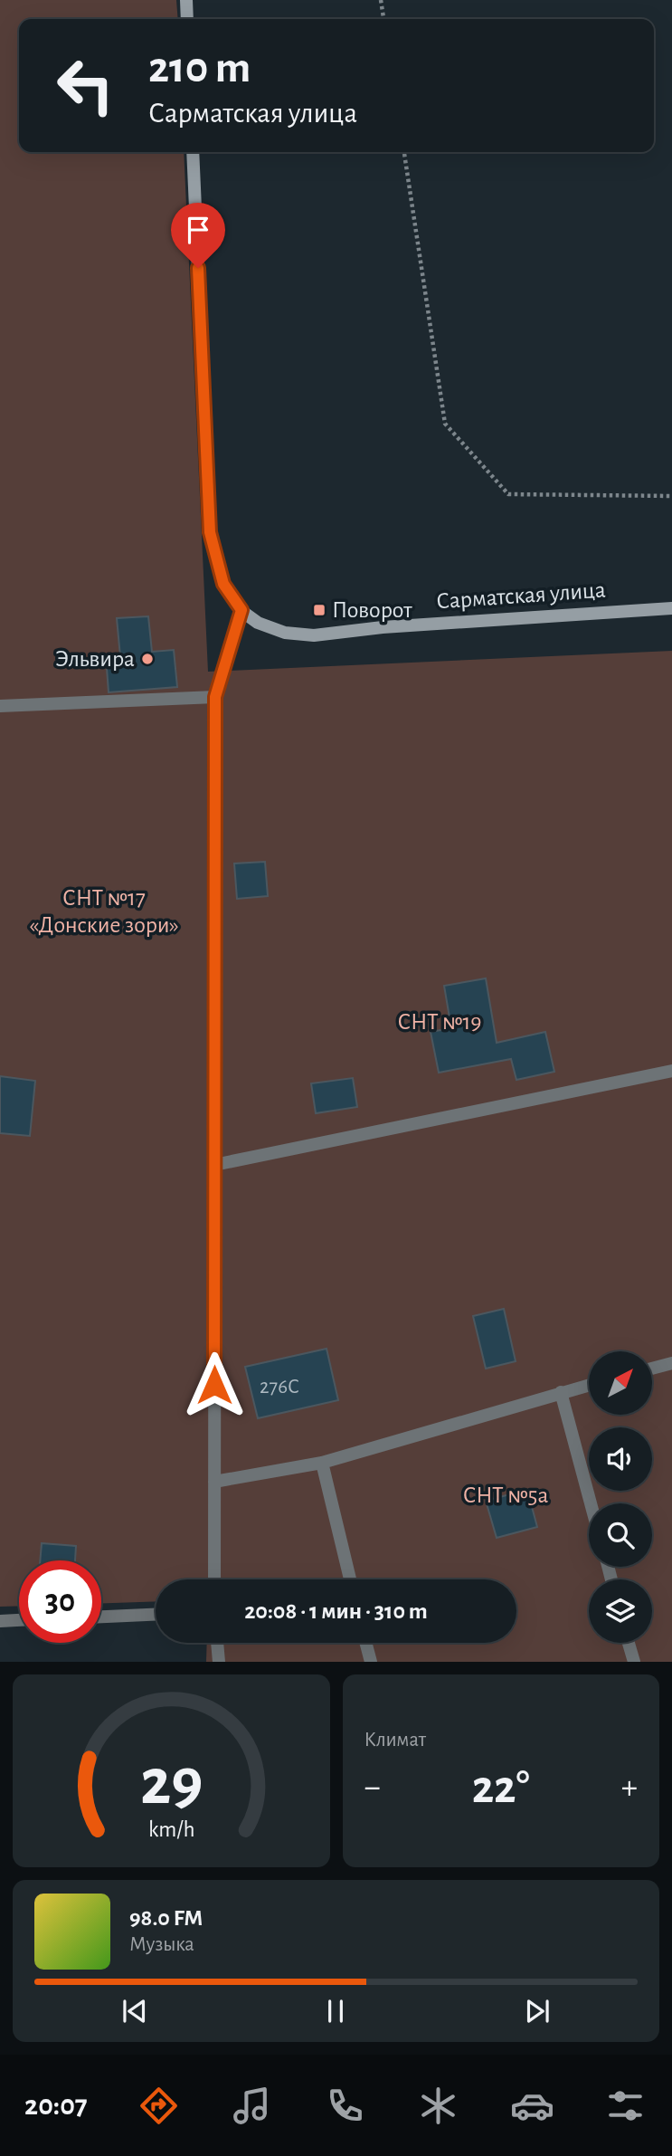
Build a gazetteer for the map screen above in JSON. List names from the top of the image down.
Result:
{
  "streets": {
    "main road": ["Сарматская улица"]
  },
  "parks": ["СНТ №17 «Донские зори»", "СНТ №19", "СНТ №5а"],
  "places": {
    "transit": ["Поворот"],
    "other": ["Эльвира"]
  },
  "house_numbers": ["276С"],
  "north": "top right",
  "page": {
    "turn": ["210 m", "Сарматская улица"],
    "limit": "30",
    "trip": "20:08 · 1 мин · 310 m",
    "tile": "Климат",
    "heat": ["−", "22°", "+"],
    "song": ["98.0 FM", "Музыка"],
    "tabs": "20:07",
    "gauge": ["29", "km/h"]
  }
}
